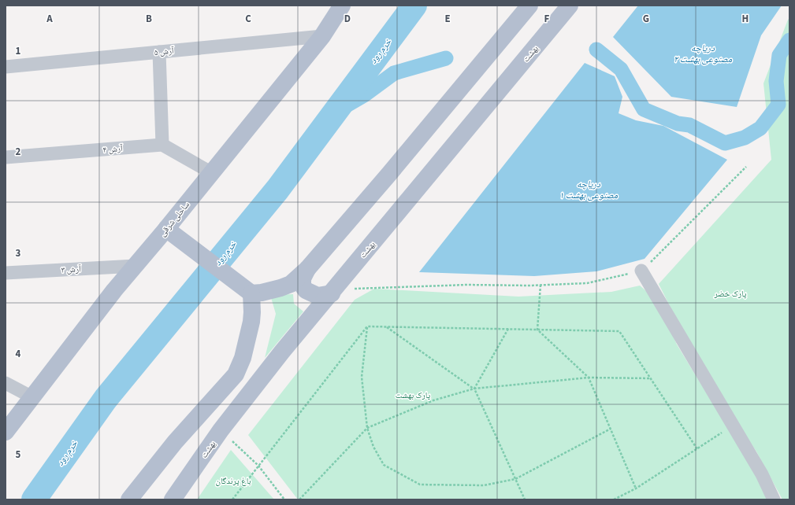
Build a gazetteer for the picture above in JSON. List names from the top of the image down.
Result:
{
  "streets": {
    "main road": ["بهشت", "ساحلی شرقی"],
    "street": ["آرش ۵", "آرش ۴", "آرش ۳"]
  },
  "crossings": [
    ["آرش ۵", "ساحلی شرقی"],
    ["ساحلی شرقی", "آرش ۳"]
  ],
  "water": ["دریاچه مصنوعی بهشت ۲", "خرم رود", "دریاچه مصنوعی بهشت ۱"],
  "parks": ["پارک خضر", "پارک بهشت", "باغ پرندگان"],
  "grid": {
    "columns": [
      "A",
      "B",
      "C",
      "D",
      "E",
      "F",
      "G",
      "H"
    ],
    "rows": [
      "1",
      "2",
      "3",
      "4",
      "5"
    ]
  }
}
